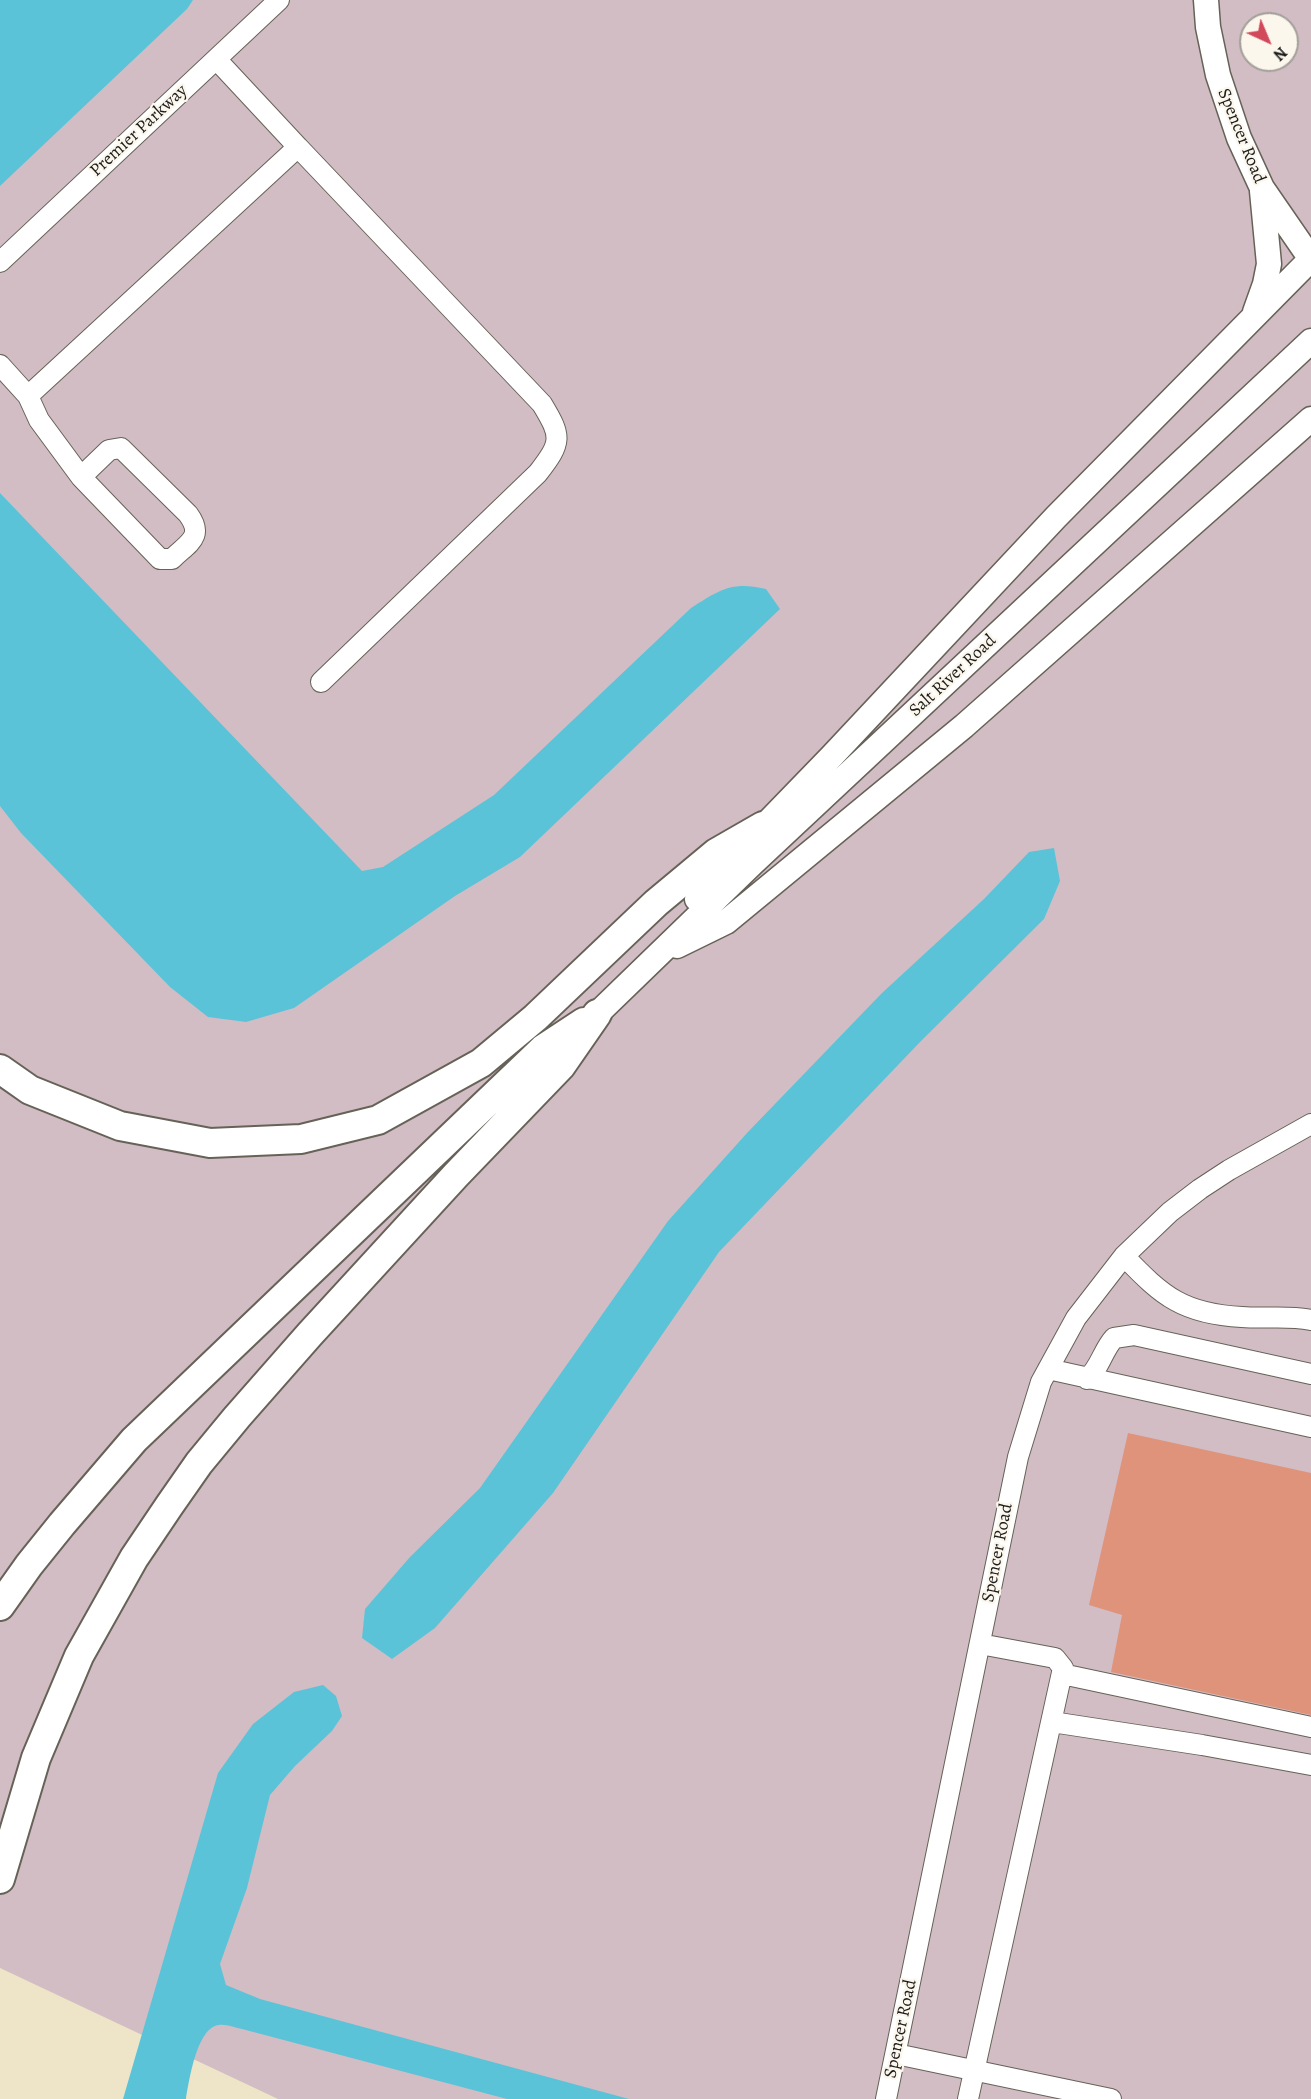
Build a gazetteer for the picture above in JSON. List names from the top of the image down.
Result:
{
  "streets": {
    "main road": ["Spencer Road", "Salt River Road"],
    "street": ["Premier Parkway"]
  },
  "north": "bottom right"
}
